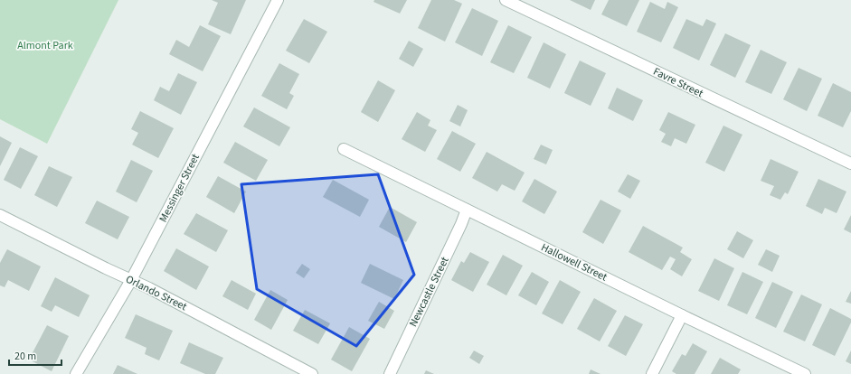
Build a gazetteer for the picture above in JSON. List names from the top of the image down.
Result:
{
  "streets": {
    "street": [
      "Favre Street",
      "Messinger Street",
      "Hallowell Street",
      "Newcastle Street",
      "Orlando Street"
    ]
  },
  "crossings": [
    ["Messinger Street", "Orlando Street"],
    ["Hallowell Street", "Newcastle Street"]
  ],
  "parks": ["Almont Park"],
  "scale_bar": "20 m"
}
